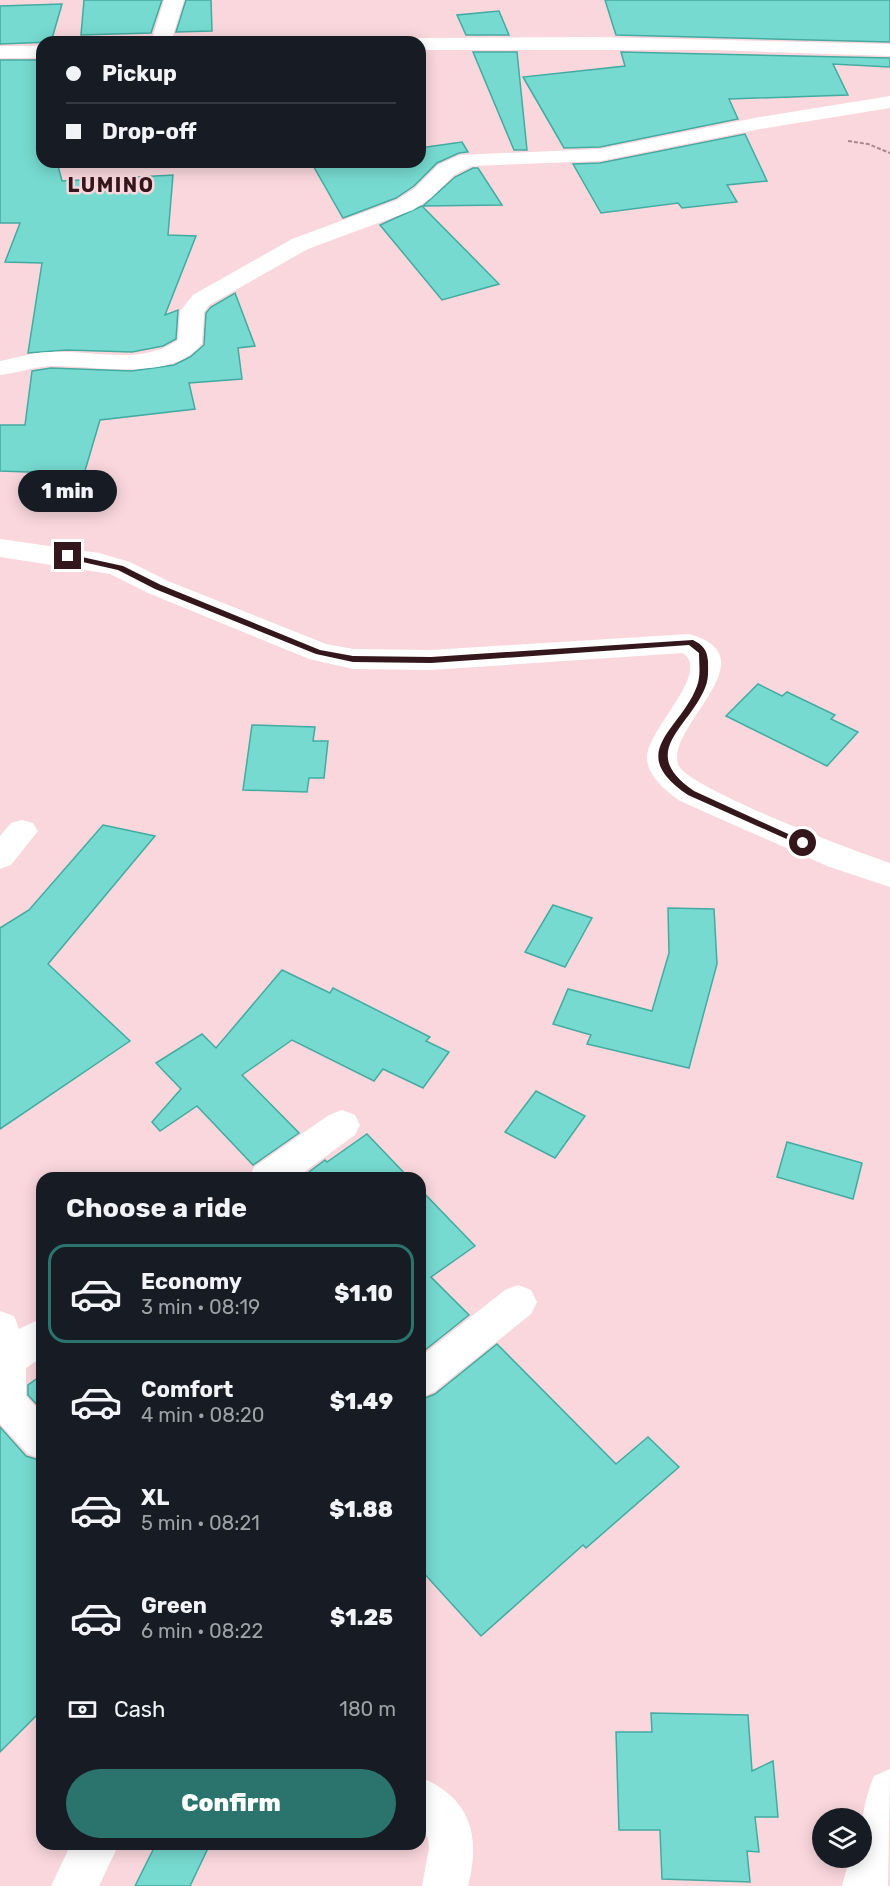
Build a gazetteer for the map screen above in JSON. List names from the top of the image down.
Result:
{
  "districts": ["LUMINO"],
  "page": {
    "banner": ["Pickup", "Drop-off"],
    "bubble": "1 min",
    "heading": "Choose a ride",
    "list": [
      {
        "name": "Economy",
        "note": "3 min · 08:19",
        "value": "$1.10"
      },
      {
        "name": "Comfort",
        "note": "4 min · 08:20",
        "value": "$1.49"
      },
      {
        "name": "XL",
        "note": "5 min · 08:21",
        "value": "$1.88"
      },
      {
        "name": "Green",
        "note": "6 min · 08:22",
        "value": "$1.25"
      }
    ],
    "pay": ["Cash", "180 m"],
    "buttons": "Confirm"
  }
}
